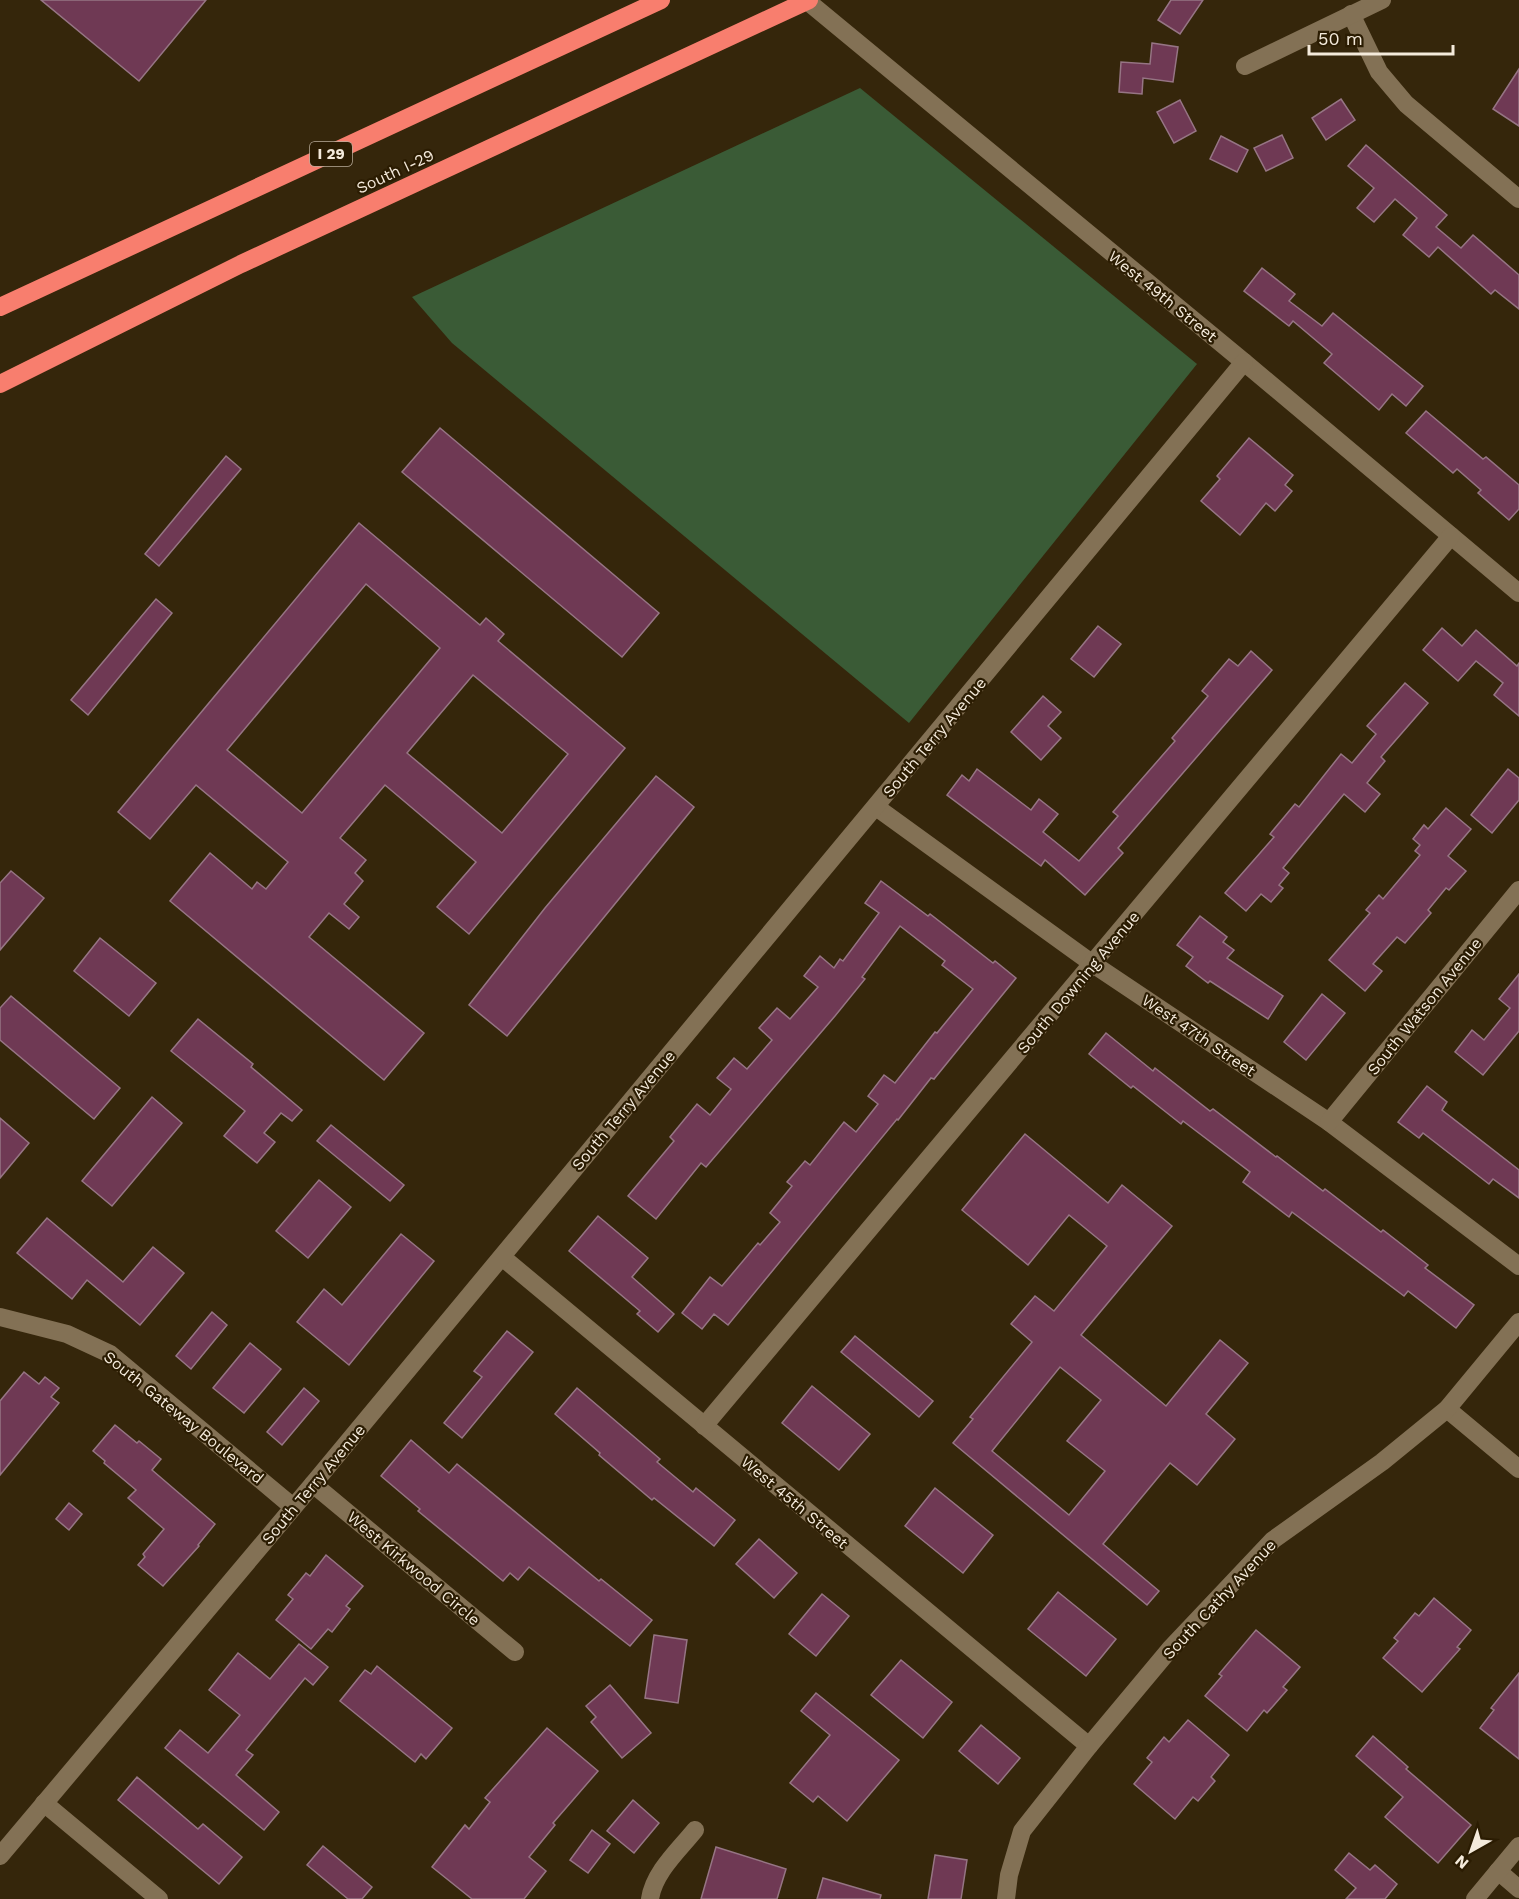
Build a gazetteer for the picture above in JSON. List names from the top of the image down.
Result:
{
  "streets": {
    "highway": ["I 29", "South I-29"],
    "street": [
      "West 49th Street",
      "South Terry Avenue",
      "South Downing Avenue",
      "South Watson Avenue",
      "West 47th Street",
      "South Gateway Boulevard",
      "West 45th Street",
      "West Kirkwood Circle",
      "South Cathy Avenue"
    ]
  },
  "crossings": [
    ["South I-29", "West 49th Street"],
    ["West 49th Street", "South Terry Avenue"],
    ["West 49th Street", "South Downing Avenue"],
    ["South Terry Avenue", "West 47th Street"],
    ["South Terry Avenue", "South Gateway Boulevard"],
    ["South Terry Avenue", "West 45th Street"],
    ["South Terry Avenue", "West Kirkwood Circle"],
    ["South Downing Avenue", "West 47th Street"],
    ["South Downing Avenue", "West 45th Street"],
    ["South Watson Avenue", "West 47th Street"],
    ["West 45th Street", "South Cathy Avenue"]
  ],
  "scale_bar": "50 m",
  "north": "bottom left"
}
